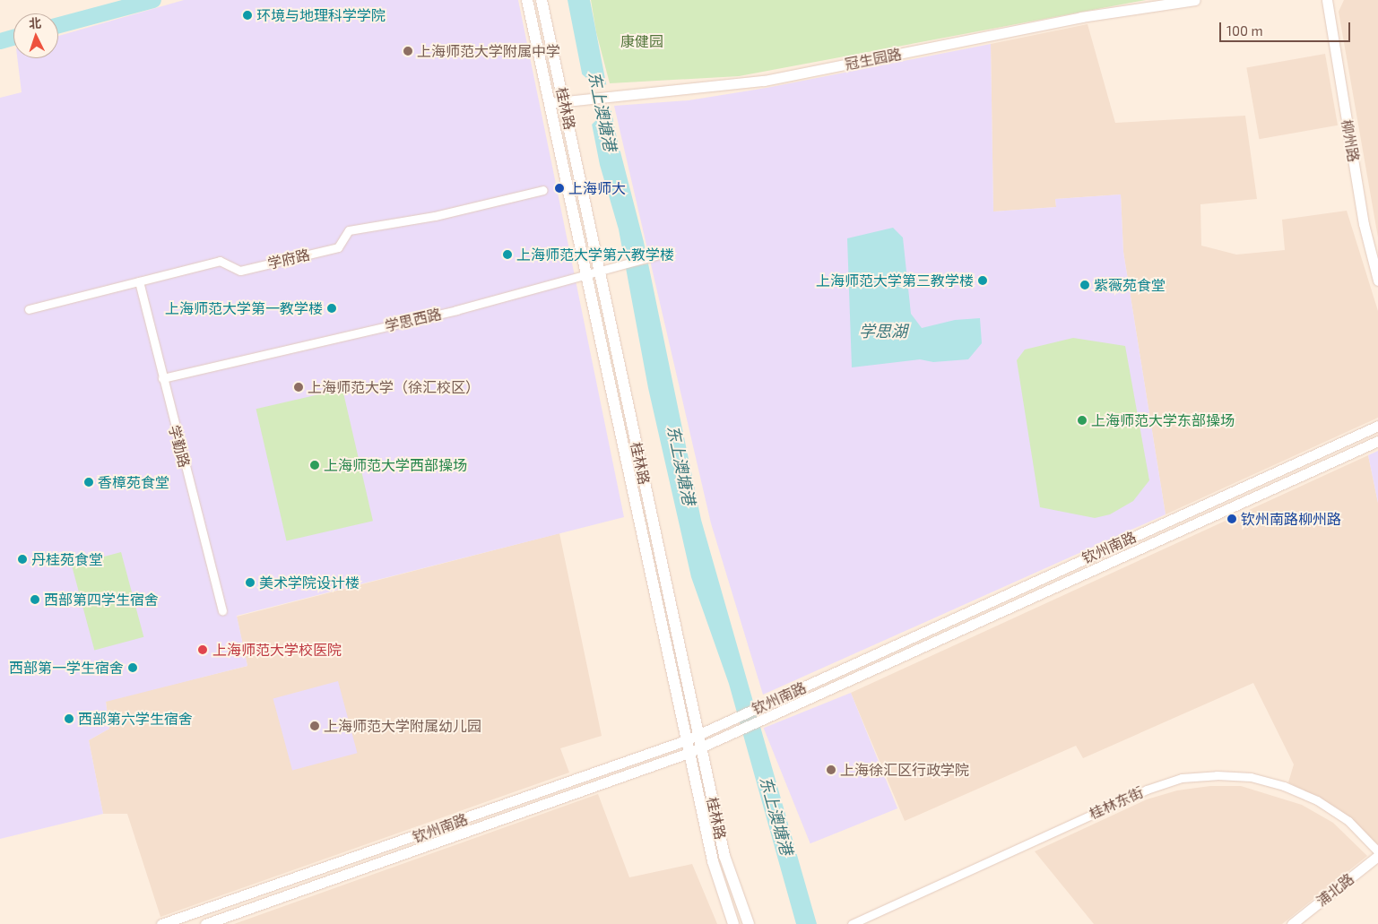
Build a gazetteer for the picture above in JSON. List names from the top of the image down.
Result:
{
  "streets": {
    "main road": ["桂林路"],
    "street": [
      "冠生园路",
      "柳州路",
      "学府路",
      "学思西路",
      "学勤路",
      "钦州南路",
      "桂林东街",
      "浦北路"
    ]
  },
  "crossings": [
    ["冠生园路", "桂林路"],
    ["桂林路", "学思西路"],
    ["桂林路", "钦州南路"],
    ["学府路", "学勤路"],
    ["学思西路", "学勤路"]
  ],
  "water": ["东上澳塘港", "学思湖"],
  "parks": ["康健园"],
  "places": [
    "环境与地理科学学院",
    "上海师范大学附属中学",
    "上海师大",
    "上海师范大学第六教学楼",
    "上海师范大学第三教学楼",
    "紫薇苑食堂",
    "上海师范大学第一教学楼",
    "上海师范大学（徐汇校区）",
    "上海师范大学东部操场",
    "上海师范大学西部操场",
    "香樟苑食堂",
    "钦州南路柳州路",
    "丹桂苑食堂",
    "美术学院设计楼",
    "西部第四学生宿舍",
    "上海师范大学校医院",
    "西部第一学生宿舍",
    "西部第六学生宿舍",
    "上海师范大学附属幼儿园",
    "上海徐汇区行政学院"
  ],
  "scale_bar": "100 m",
  "north": "top"
}
